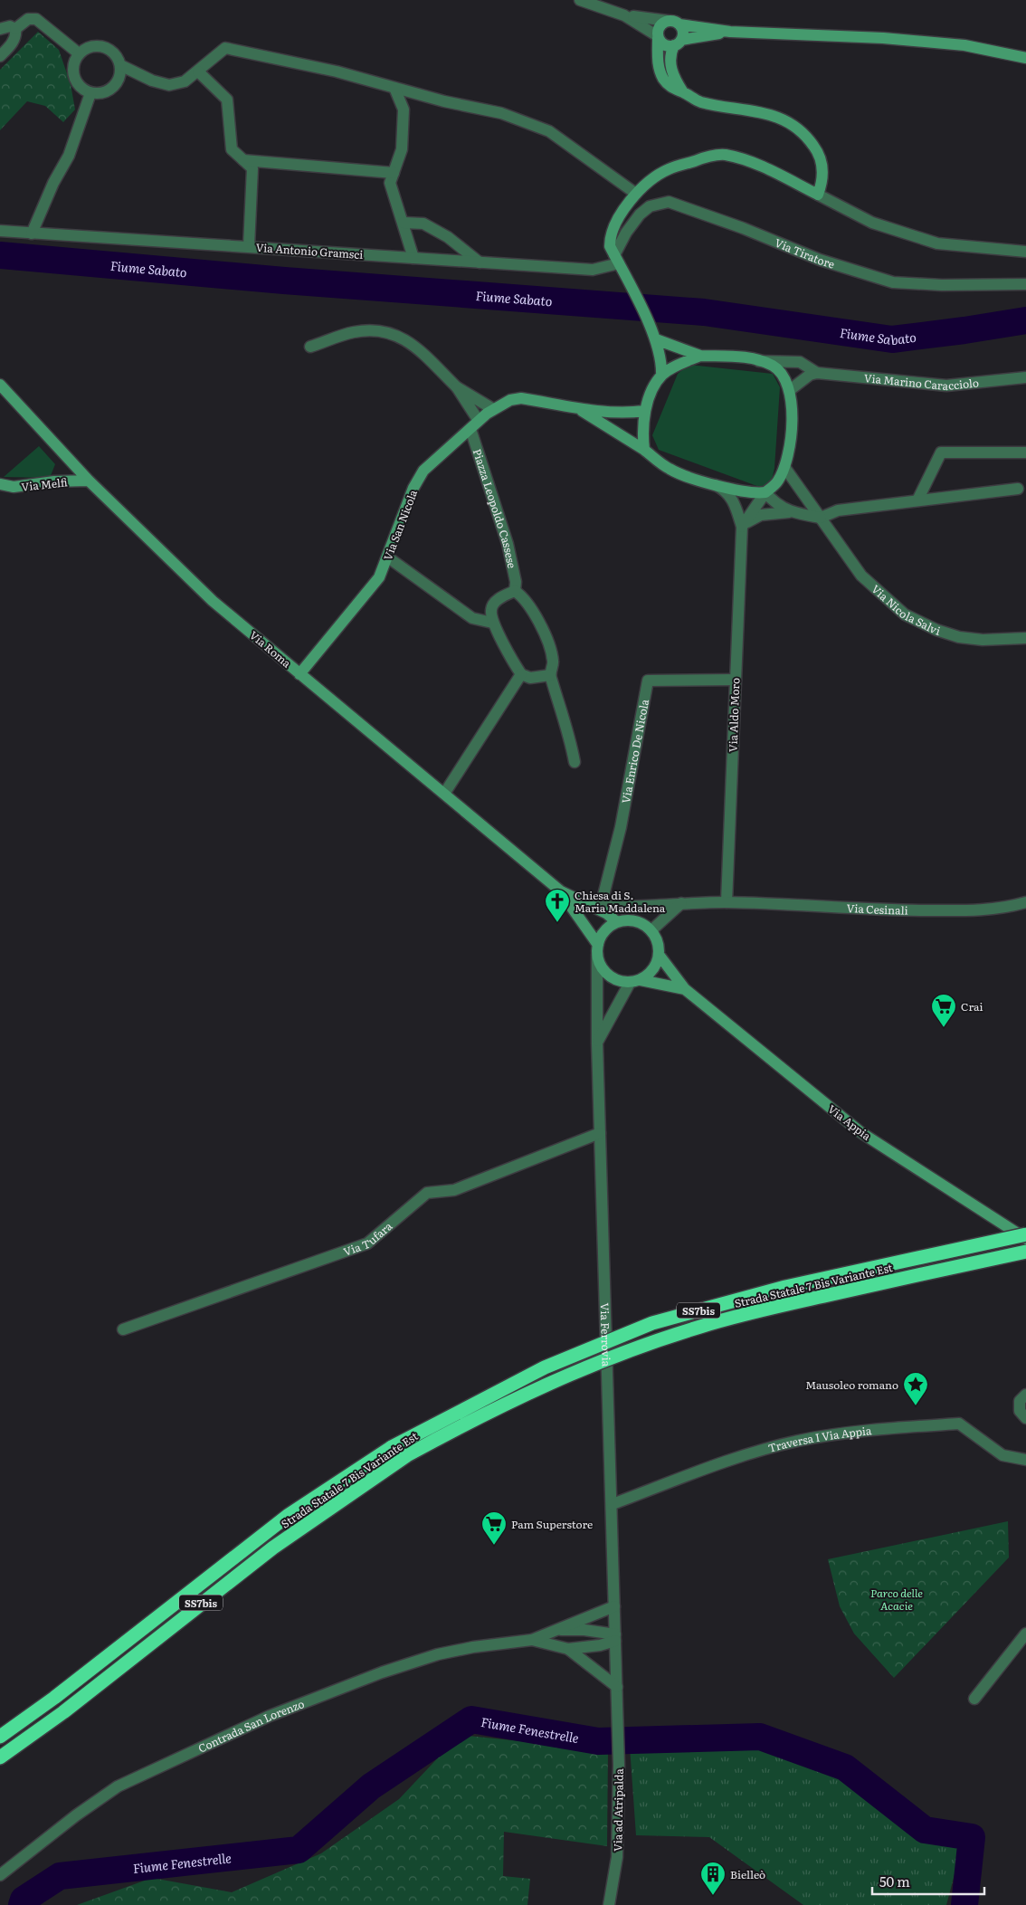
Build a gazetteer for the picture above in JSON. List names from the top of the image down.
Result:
{
  "streets": {
    "highway": ["Strada Statale 7 Bis Variante Est", "SS7bis"],
    "street": [
      "Via Antonio Gramsci",
      "Via Tiratore",
      "Via Marino Caracciolo",
      "Via Melfi",
      "Piazza Leopoldo Cassese",
      "Via San Nicola",
      "Via Nicola Salvi",
      "Via Roma",
      "Via Aldo Moro",
      "Via Enrico De Nicola",
      "Via Cesinali",
      "Via Appia",
      "Via Tufara",
      "Via Ferrovia",
      "Traversa I Via Appia",
      "Contrada San Lorenzo",
      "Via ad Atripalda"
    ]
  },
  "crossings": [
    ["Via Antonio Gramsci", "Via Tiratore"],
    ["Via Melfi", "Via Roma"],
    ["Piazza Leopoldo Cassese", "Via San Nicola"],
    ["Via San Nicola", "Via Nicola Salvi"],
    ["Via San Nicola", "Via Roma"],
    ["Via Roma", "Via Enrico De Nicola"],
    ["Via Roma", "Via Cesinali"],
    ["Via Roma", "Via Appia"],
    ["Via Roma", "Via Ferrovia"],
    ["Via Aldo Moro", "Via Enrico De Nicola"],
    ["Via Aldo Moro", "Via Cesinali"],
    ["Via Appia", "Via Ferrovia"],
    ["Via Tufara", "Via Ferrovia"],
    ["Via Ferrovia", "Traversa I Via Appia"],
    ["Via Ferrovia", "Contrada San Lorenzo"],
    ["Via Ferrovia", "Via ad Atripalda"]
  ],
  "water": ["Fiume Sabato", "Fiume Fenestrelle"],
  "parks": ["Parco delle Acacie"],
  "places": {
    "church": ["Chiesa di S. Maria Maddalena"],
    "supermarket": ["Crai", "Pam Superstore"],
    "place": ["Mausoleo romano"],
    "building": ["Bielleò"]
  },
  "scale_bar": "50 m"
}
